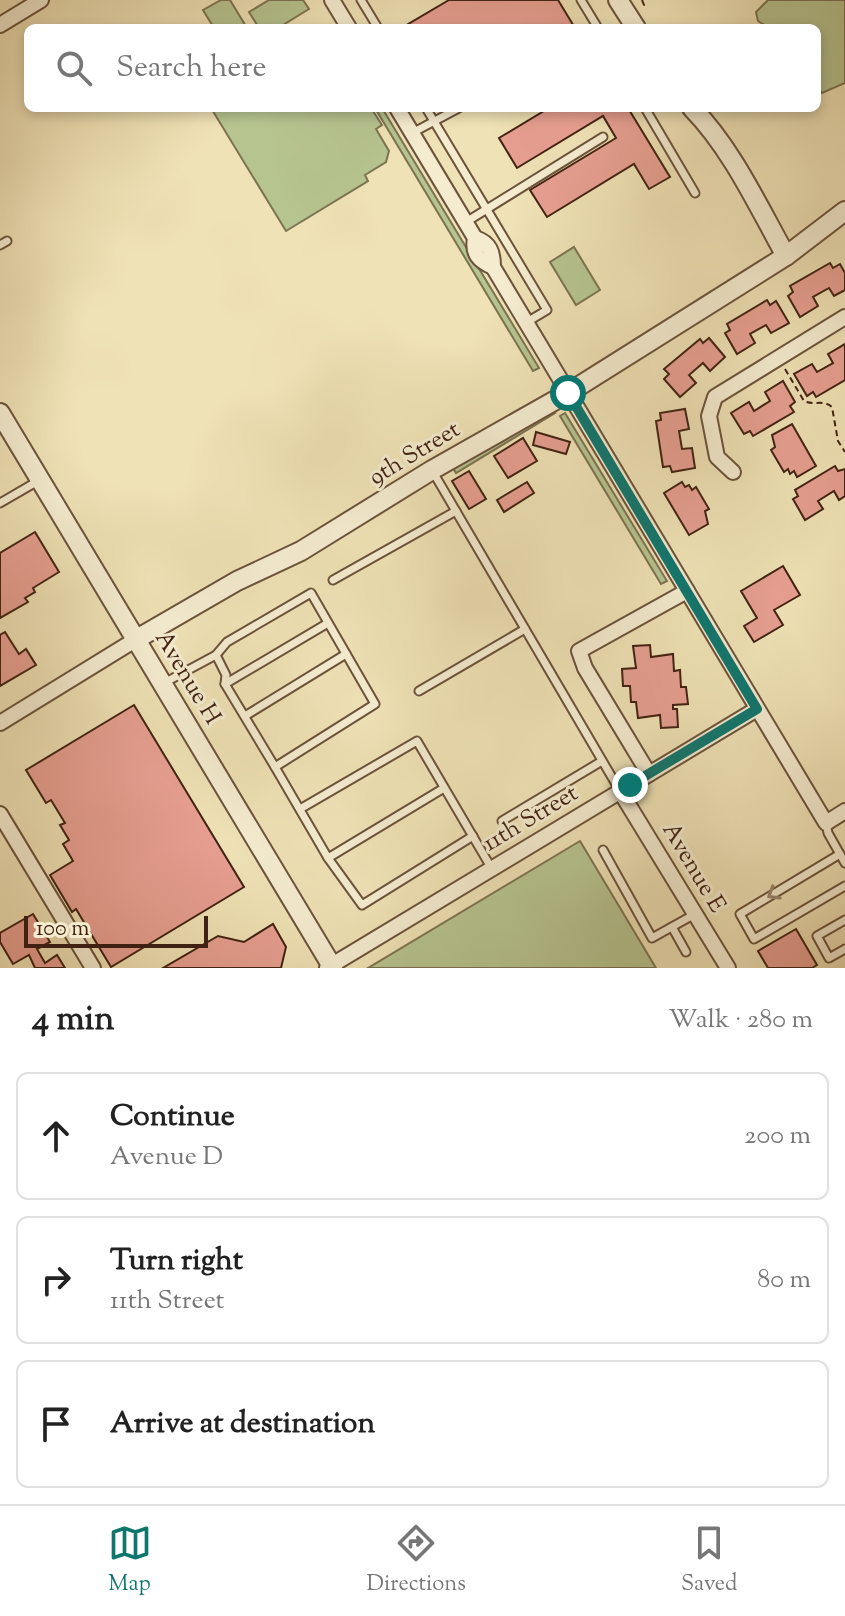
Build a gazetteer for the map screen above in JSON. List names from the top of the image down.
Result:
{
  "streets": {
    "street": [
      "9th Street",
      "Avenue H",
      "11th Street",
      "Avenue E"
    ]
  },
  "crossings": [
    ["9th Street", "Avenue H"],
    ["Avenue H", "11th Street"],
    ["11th Street", "Avenue E"]
  ],
  "scale_bar": "100 m",
  "page": {
    "search": "Search here",
    "scale": "100 m",
    "heading": ["4 min", "Walk · 280 m"],
    "list": [
      ["Continue", "Avenue D", "200 m"],
      ["Turn right", "11th Street", "80 m"],
      "Arrive at destination"
    ],
    "nav": ["Map", "Directions", "Saved"]
  }
}
